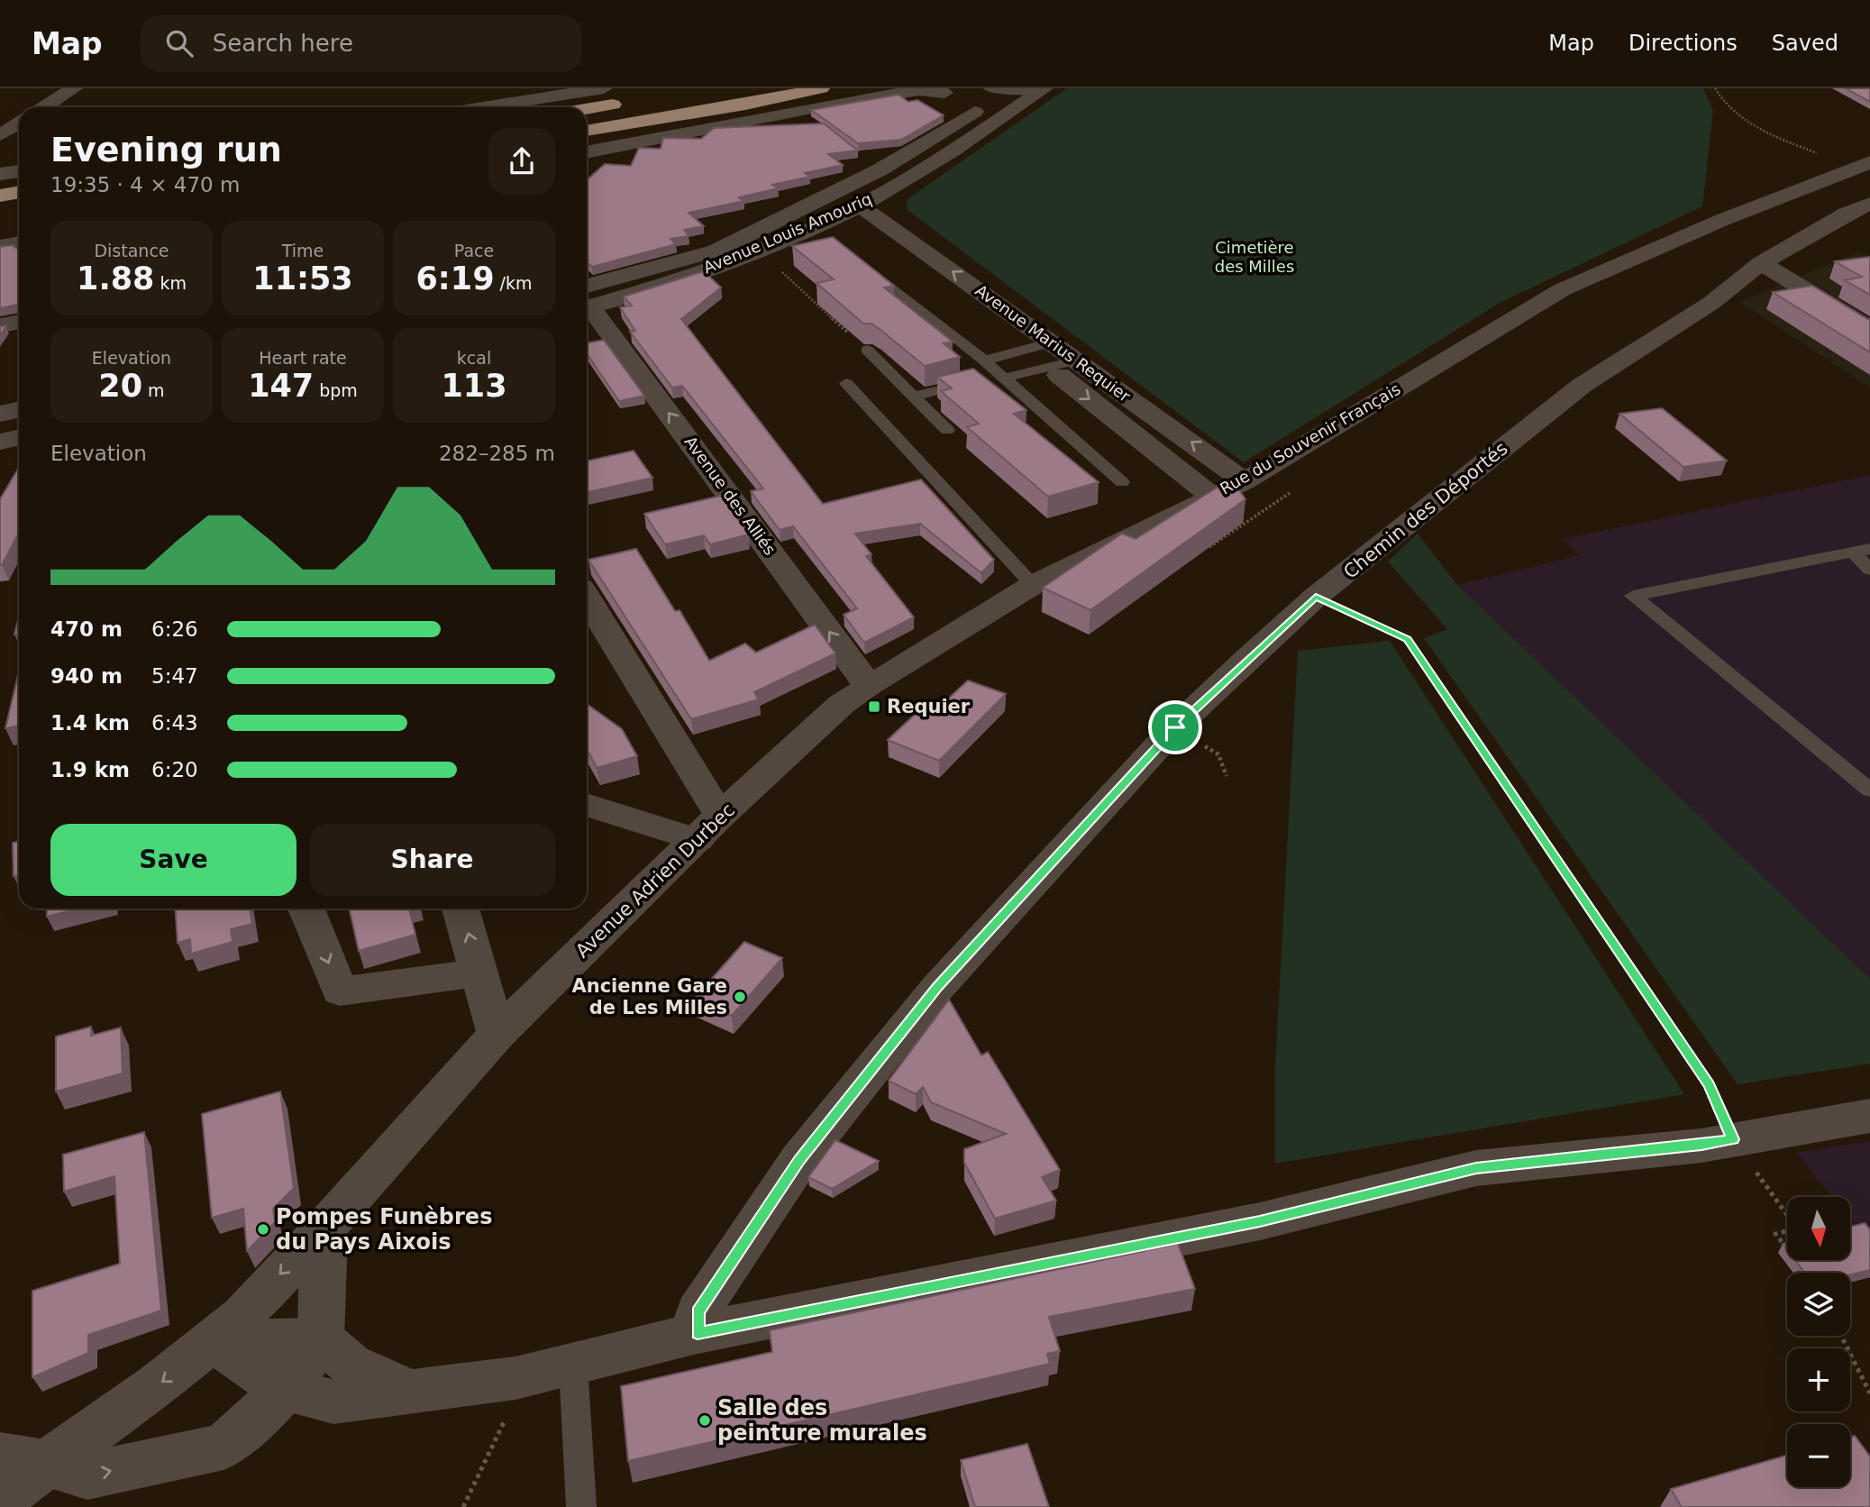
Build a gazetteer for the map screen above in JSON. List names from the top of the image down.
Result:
{
  "streets": {
    "street": [
      "Avenue Louis Amouriq",
      "Avenue Marius Requier",
      "Rue du Souvenir Français",
      "Avenue des Alliés",
      "Chemin des Déportés",
      "Avenue Adrien Durbec"
    ]
  },
  "crossings": [
    ["Avenue Louis Amouriq", "Avenue Marius Requier"],
    ["Avenue Marius Requier", "Rue du Souvenir Français"],
    ["Rue du Souvenir Français", "Avenue des Alliés"],
    ["Rue du Souvenir Français", "Avenue Adrien Durbec"],
    ["Avenue des Alliés", "Avenue Adrien Durbec"]
  ],
  "parks": ["Cimetière des Milles"],
  "places": {
    "transit": ["Requier"],
    "other": ["Ancienne Gare de Les Milles", "Pompes Funèbres du Pays Aixois", "Salle des peinture murales"]
  },
  "north": "bottom",
  "page": {
    "header": "Map",
    "search": "Search here",
    "nav": ["Map", "Directions", "Saved"],
    "heading": ["Evening run", "19:35 · 4 × 470 m"],
    "stats": [
      ["Distance", "1.88 km"],
      ["Time", "11:53"],
      ["Pace", "6:19 /km"],
      ["Elevation", "20 m"],
      ["Heart rate", "147 bpm"],
      ["kcal", "113"]
    ],
    "chart": ["Elevation", "282–285 m"],
    "list": [
      {
        "name": "470 m",
        "note": "6:26"
      },
      {
        "name": "940 m",
        "note": "5:47"
      },
      {
        "name": "1.4 km",
        "note": "6:43"
      },
      {
        "name": "1.9 km",
        "note": "6:20"
      }
    ],
    "buttons": ["Save", "Share"],
    "map_buttons": ["+", "−"]
  }
}
